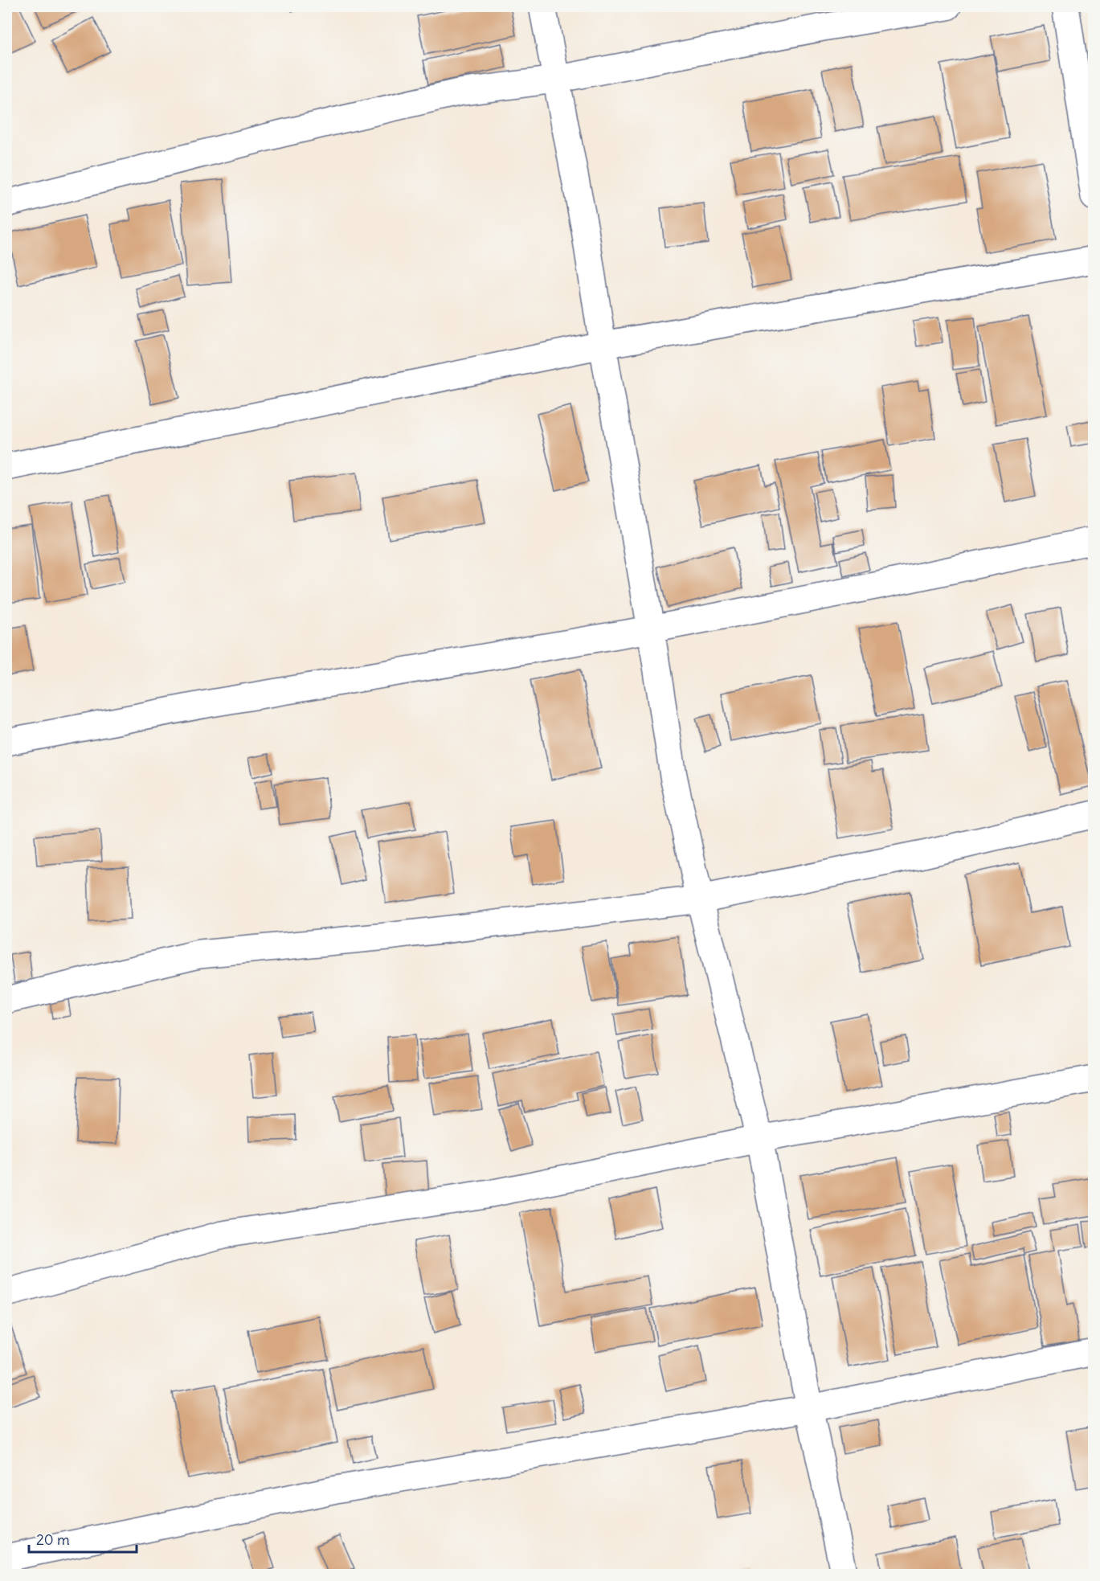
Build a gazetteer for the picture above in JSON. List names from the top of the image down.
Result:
{
  "scale_bar": "20 m"
}
